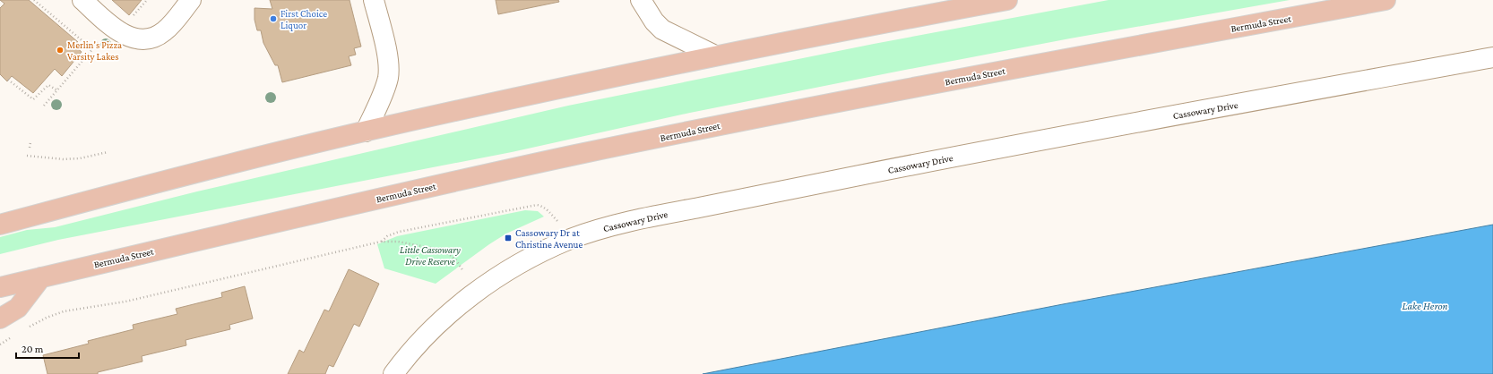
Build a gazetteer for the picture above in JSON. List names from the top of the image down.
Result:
{
  "streets": {
    "main road": ["Bermuda Street"],
    "street": ["Cassowary Drive"]
  },
  "water": ["Lake Heron"],
  "parks": ["Little Cassowary Drive Reserve"],
  "places": {
    "other": ["First Choice Liquor", "Merlin's Pizza Varsity Lakes"],
    "transit": ["Cassowary Dr at Christine Avenue"]
  },
  "scale_bar": "20 m"
}
